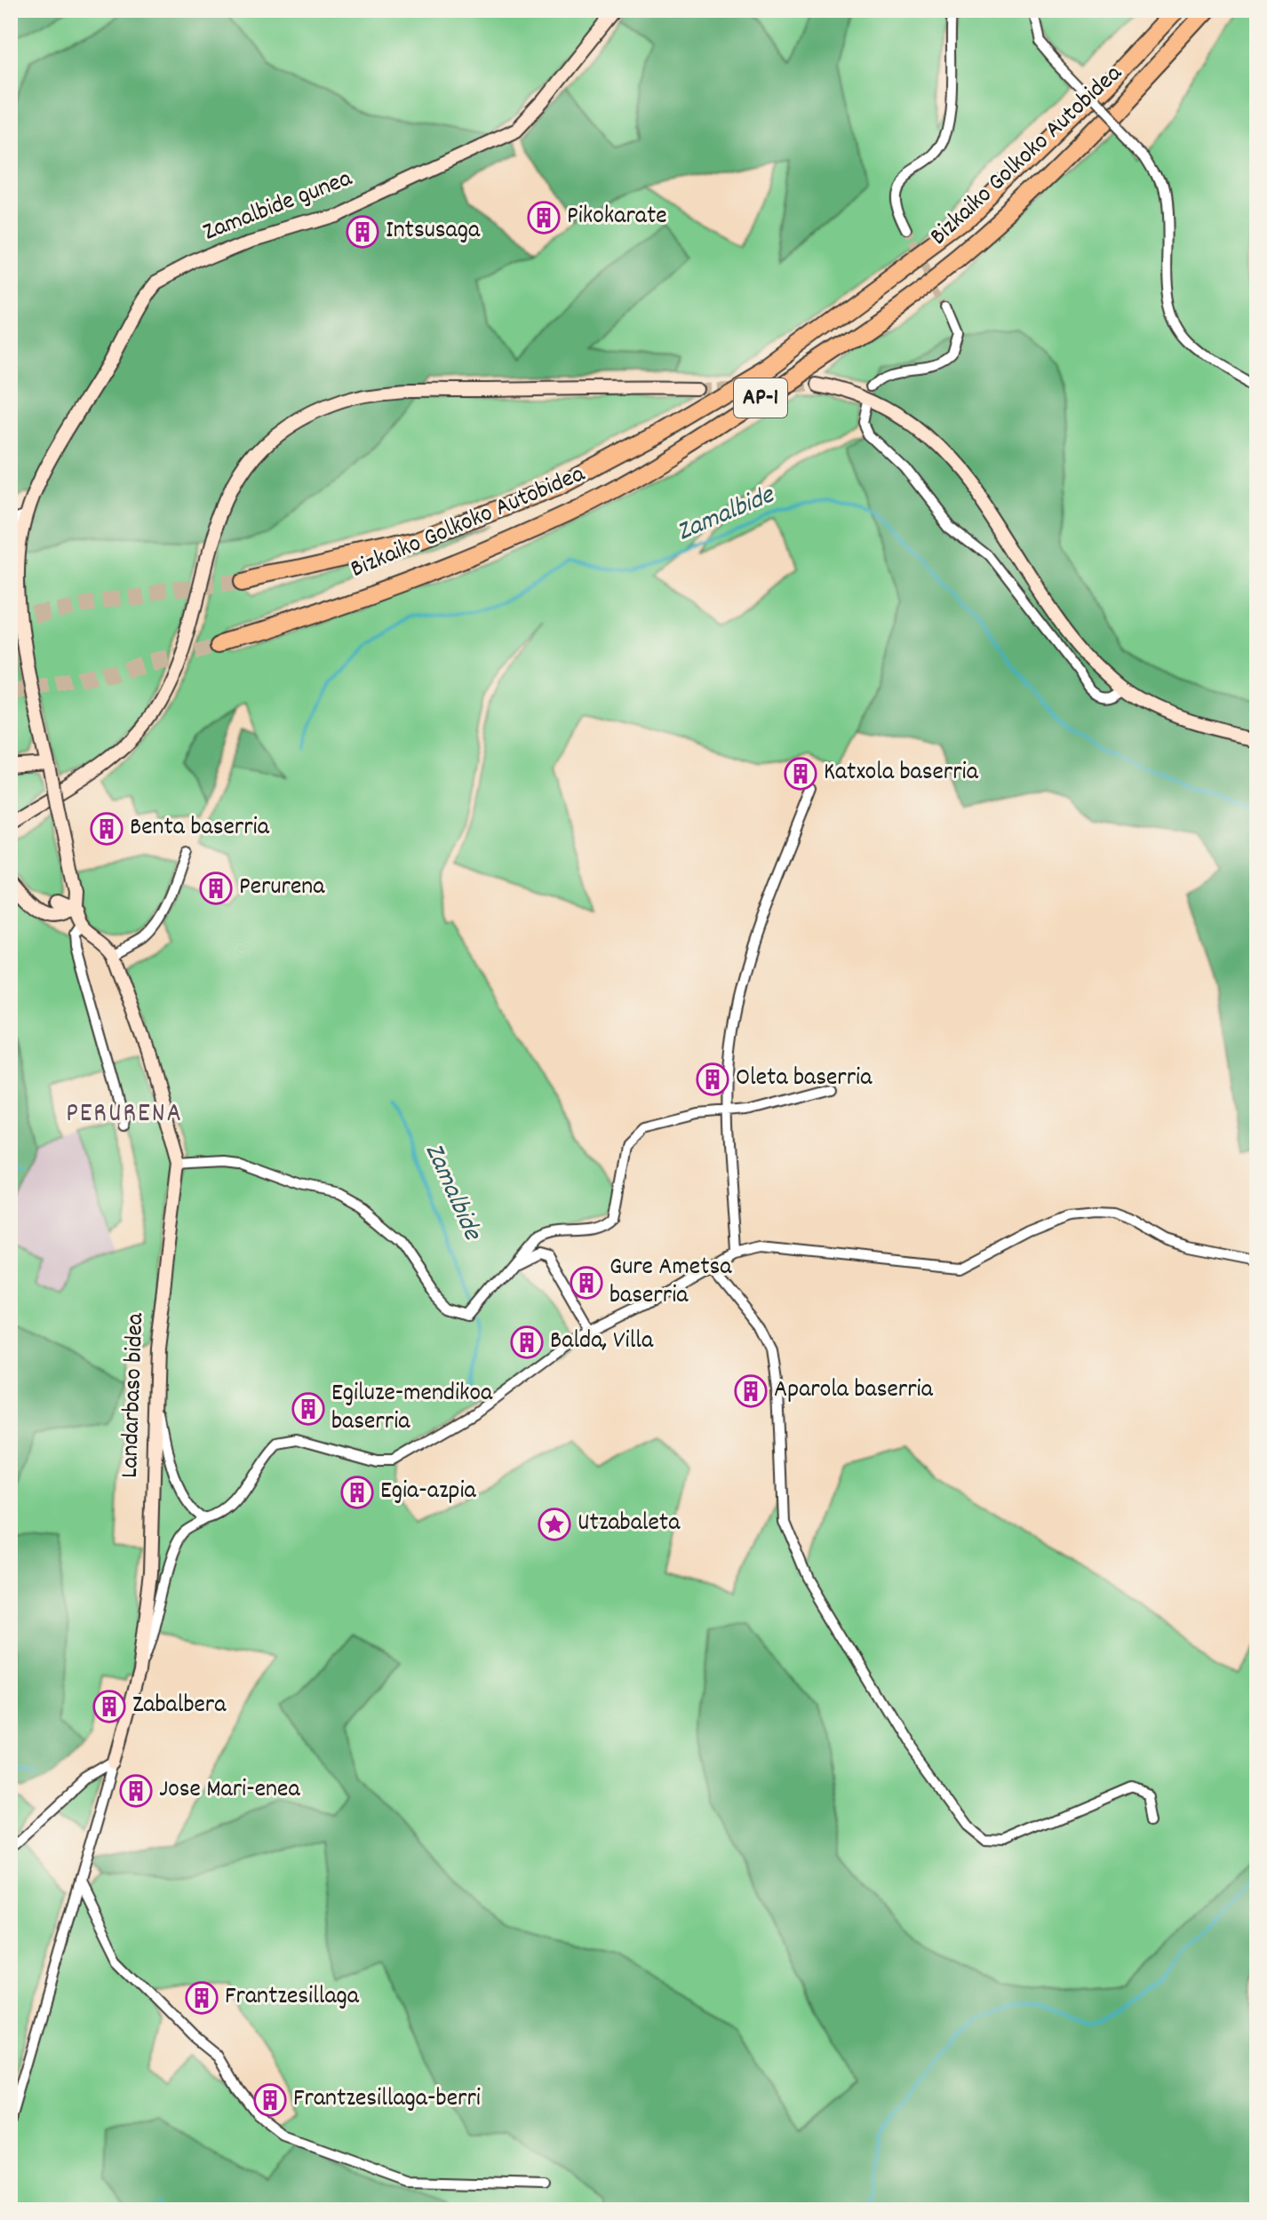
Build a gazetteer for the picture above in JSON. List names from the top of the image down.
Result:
{
  "streets": {
    "highway": ["Bizkaiko Golkoko Autobidea", "AP-1"],
    "street": ["Zamalbide gunea", "Landarbaso bidea"]
  },
  "crossings": [
    ["Zamalbide gunea", "Landarbaso bidea"]
  ],
  "districts": ["PERURENA"],
  "water": ["Zamalbide"],
  "places": {
    "building": [
      "Pikokarate",
      "Intsusaga",
      "Katxola baserria",
      "Benta baserria",
      "Perurena",
      "Oleta baserria",
      "Gure Ametsa baserria",
      "Balda, Villa",
      "Aparola baserria",
      "Egiluze-mendikoa baserria",
      "Egia-azpia",
      "Zabalbera",
      "Jose Mari-enea",
      "Frantzesillaga",
      "Frantzesillaga-berri"
    ],
    "place": ["Utzabaleta"]
  }
}
